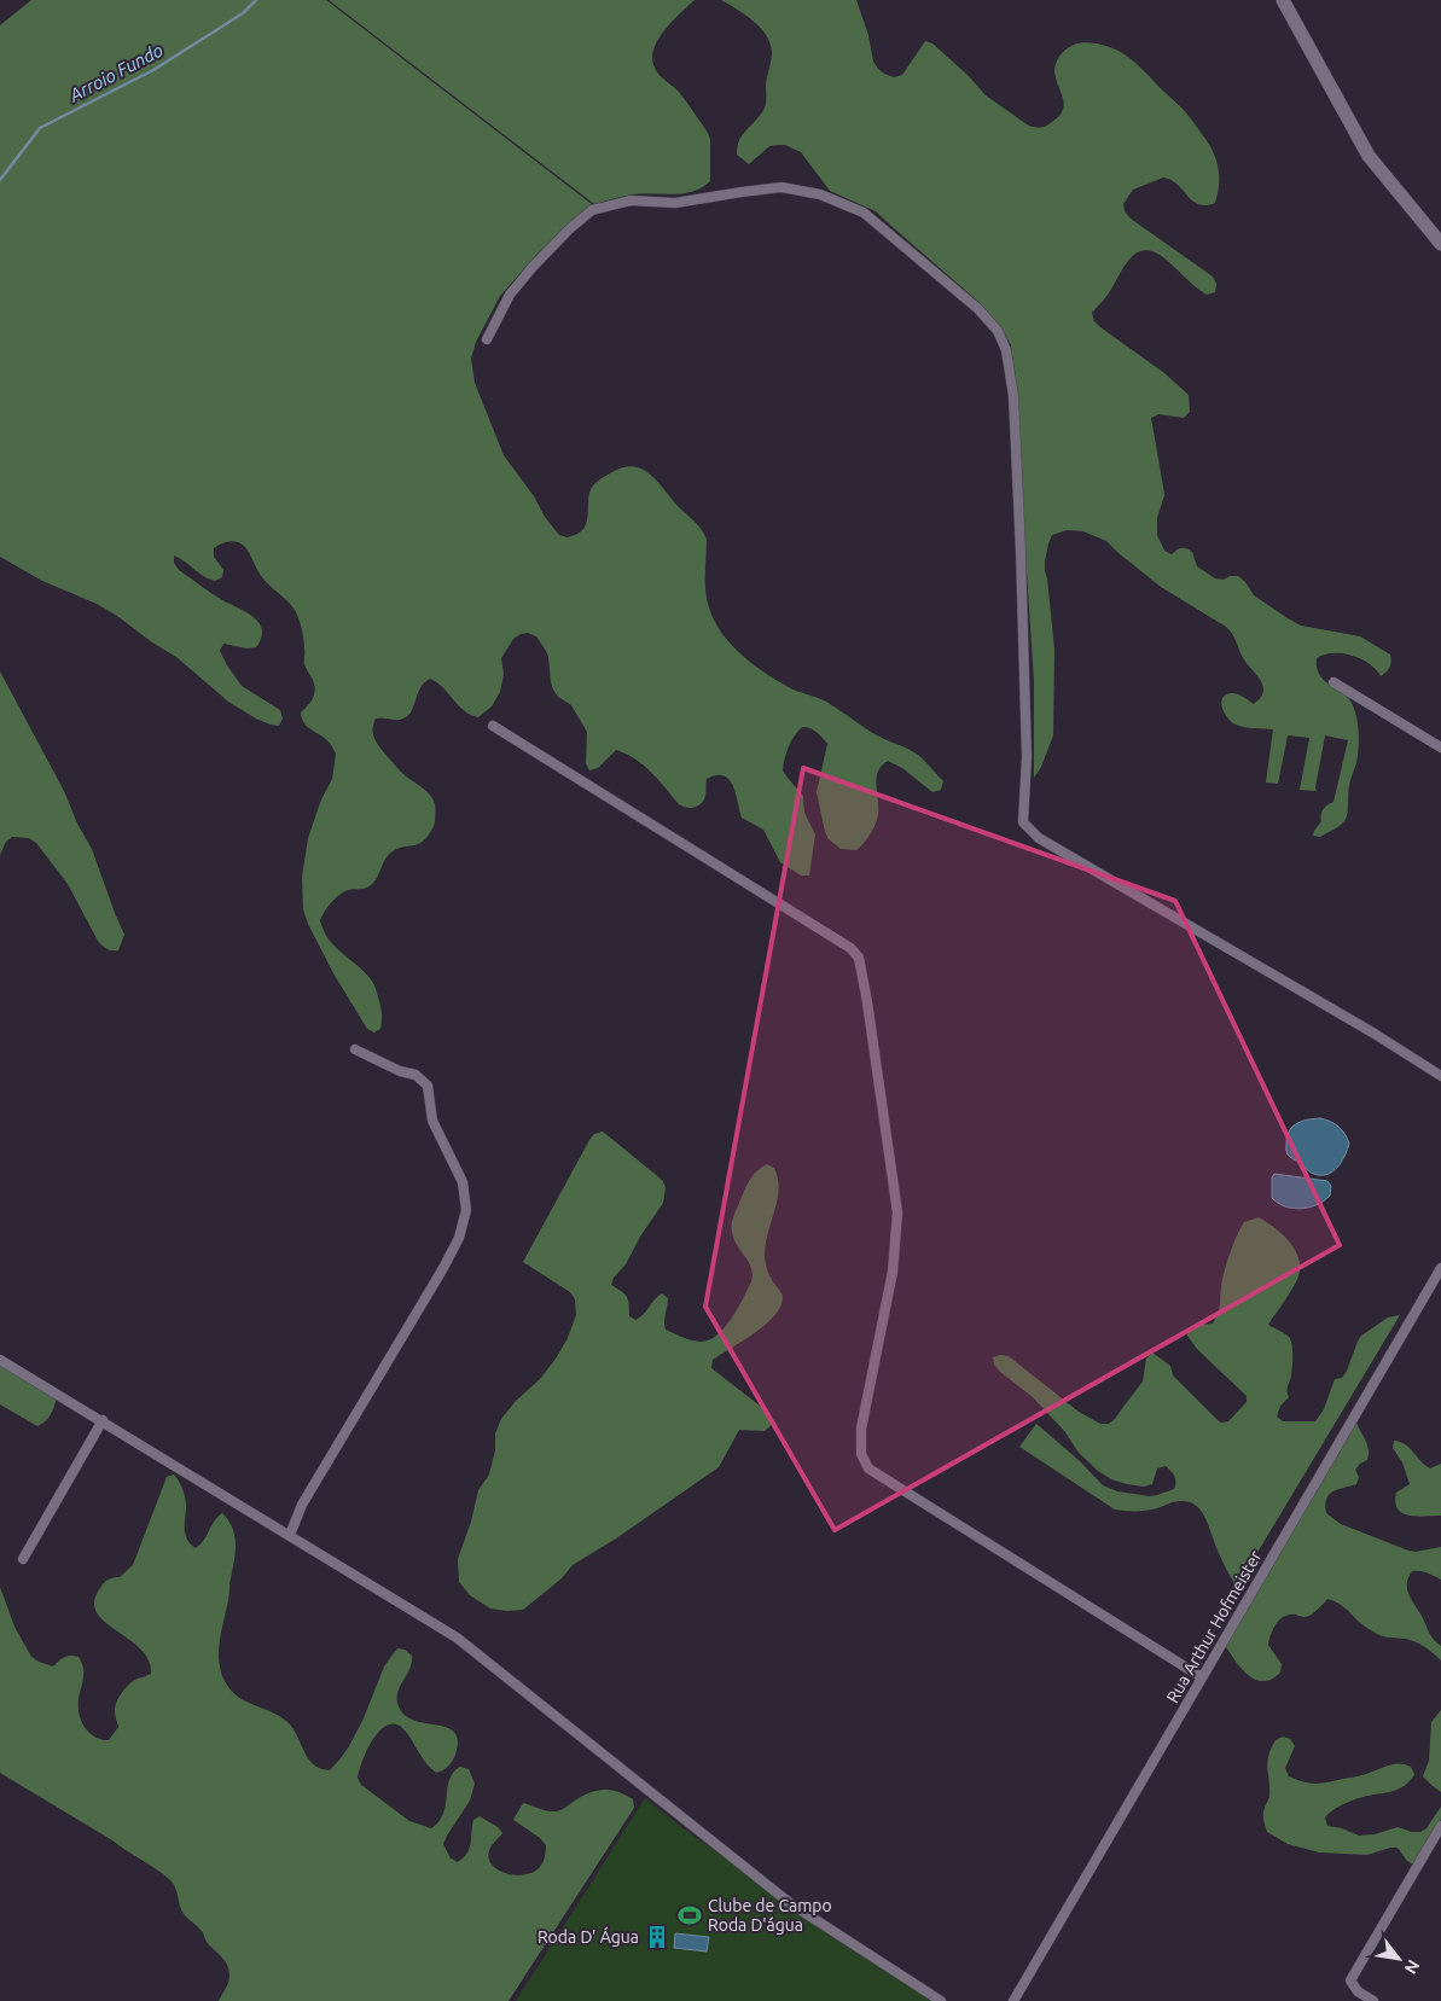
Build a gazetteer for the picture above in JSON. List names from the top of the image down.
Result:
{
  "streets": {
    "street": ["Rua Arthur Hofmeister"]
  },
  "water": ["Arroio Fundo"],
  "places": {
    "sports": ["Clube de Campo Roda D'água"],
    "building": ["Roda D' Água"]
  },
  "north": "bottom right"
}
